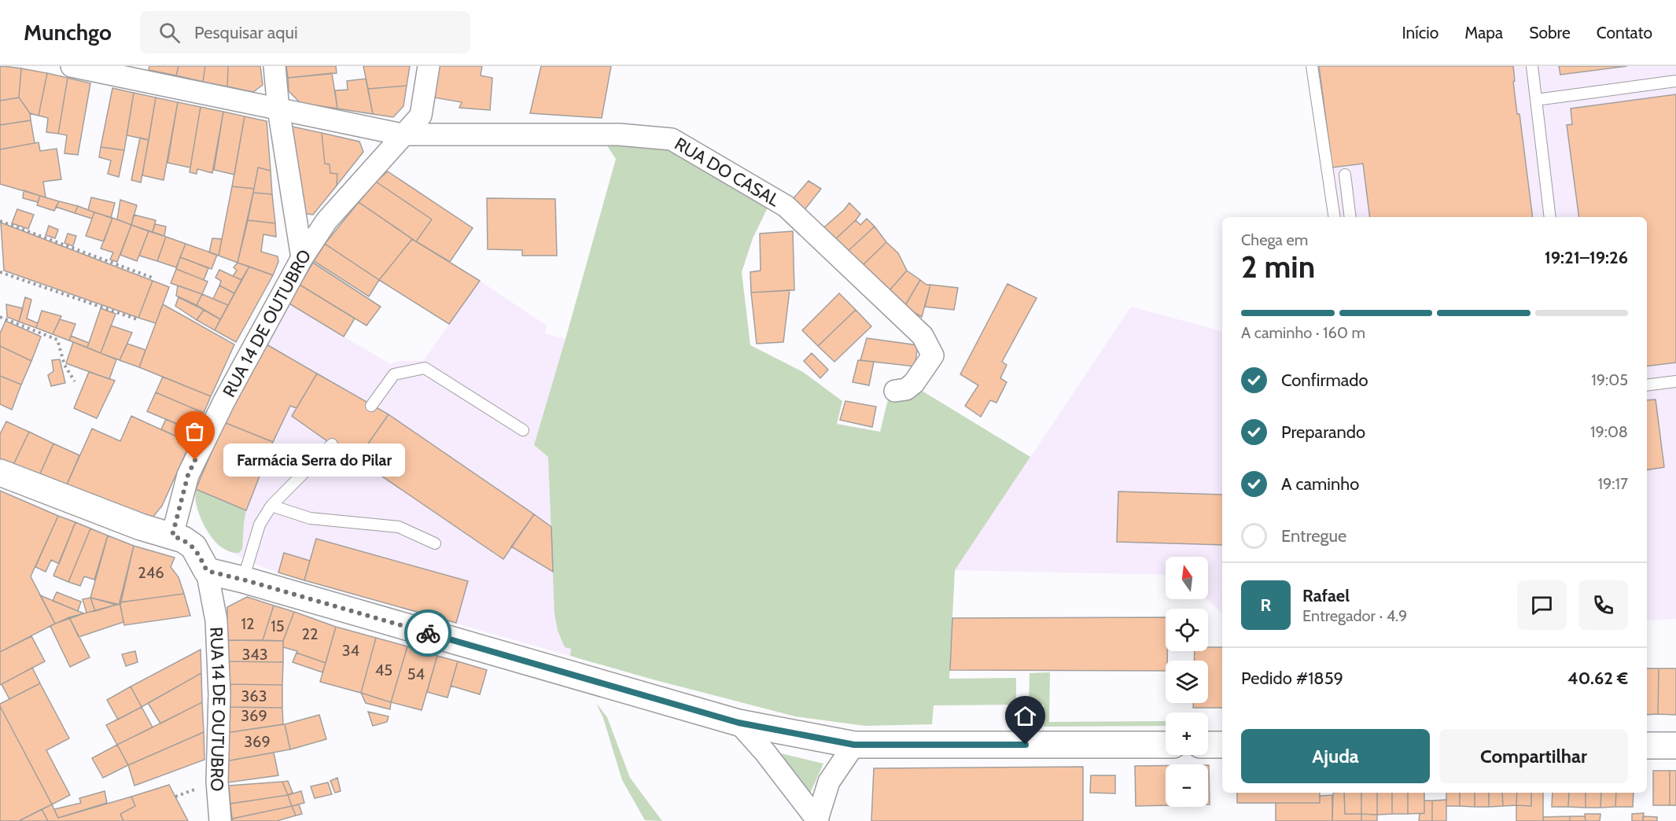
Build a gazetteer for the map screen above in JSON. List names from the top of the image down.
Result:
{
  "streets": {
    "street": ["RUA DO CASAL", "RUA 14 DE OUTUBRO"]
  },
  "crossings": [
    ["RUA DO CASAL", "RUA 14 DE OUTUBRO"]
  ],
  "places": ["Farmácia Serra do Pilar"],
  "house_numbers": [
    "246",
    "12",
    "15",
    "22",
    "34",
    "343",
    "45",
    "54",
    "363",
    "369",
    "369"
  ],
  "north": "top",
  "page": {
    "header": "Munchgo",
    "search": "Pesquisar aqui",
    "nav": [
      "Início",
      "Mapa",
      "Sobre",
      "Contato"
    ],
    "heading": ["2 min", "Chega em", "19:21–19:26"],
    "panel": [
      "Rafael",
      "Entregador · 4.9",
      "Pedido #1859",
      "40.62 €"
    ],
    "bar": "A caminho · 160 m",
    "list": [
      ["Confirmado", "19:05"],
      ["Preparando", "19:08"],
      ["A caminho", "19:17"],
      "Entregue"
    ],
    "bubble": "Farmácia Serra do Pilar",
    "map_buttons": ["+", "−"],
    "round": "R",
    "buttons": ["Ajuda", "Compartilhar"]
  }
}
